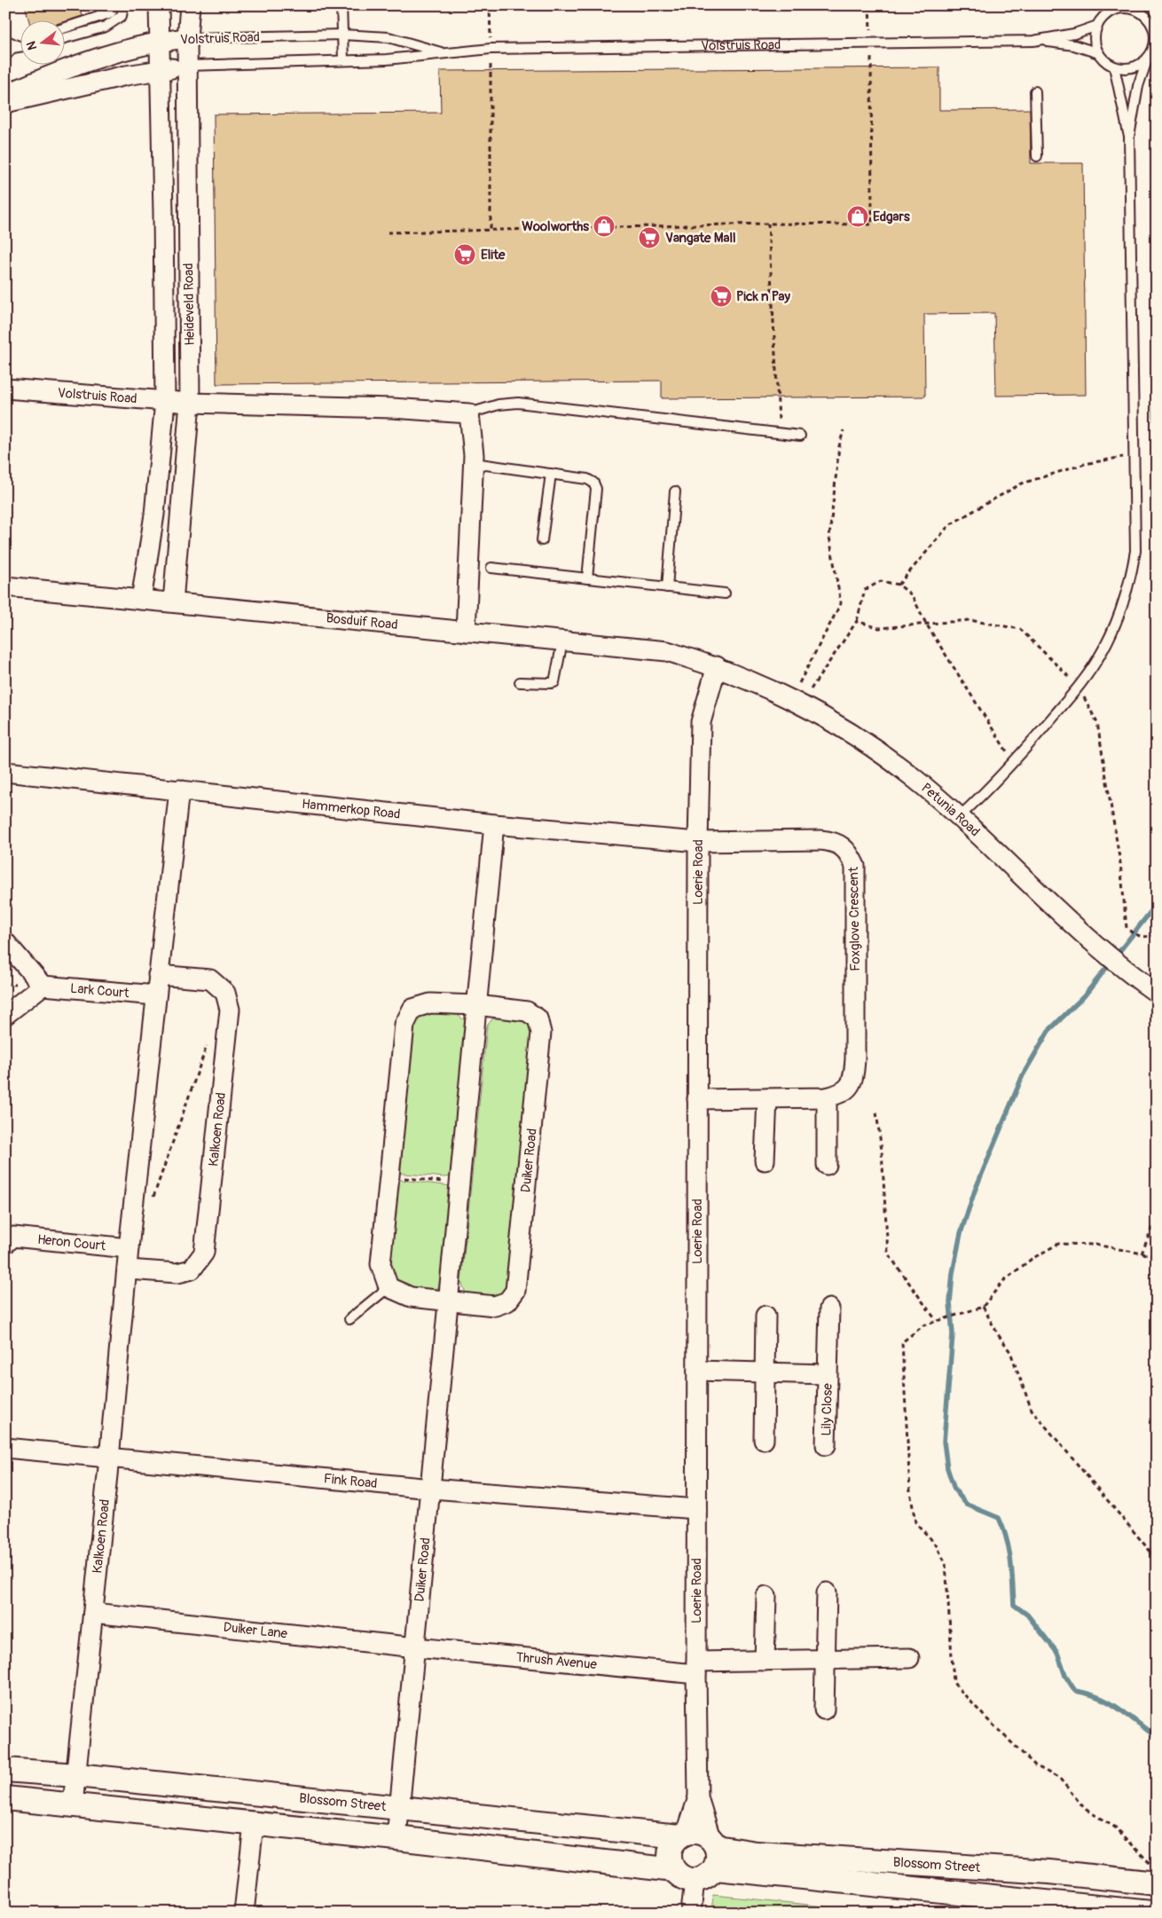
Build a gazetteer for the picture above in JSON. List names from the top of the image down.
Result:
{
  "streets": {
    "street": [
      "Volstruis Road",
      "Heideveld Road",
      "Bosduif Road",
      "Hammerkop Road",
      "Petunia Road",
      "Loerie Road",
      "Foxglove Crescent",
      "Lark Court",
      "Kalkoen Road",
      "Duiker Road",
      "Heron Court",
      "Lily Close",
      "Fink Road",
      "Duiker Lane",
      "Thrush Avenue",
      "Blossom Street"
    ]
  },
  "crossings": [
    ["Volstruis Road", "Heideveld Road"],
    ["Heideveld Road", "Bosduif Road"],
    ["Bosduif Road", "Petunia Road"],
    ["Bosduif Road", "Loerie Road"],
    ["Hammerkop Road", "Loerie Road"],
    ["Hammerkop Road", "Foxglove Crescent"],
    ["Hammerkop Road", "Kalkoen Road"],
    ["Hammerkop Road", "Duiker Road"],
    ["Petunia Road", "Loerie Road"],
    ["Loerie Road", "Foxglove Crescent"],
    ["Loerie Road", "Lily Close"],
    ["Loerie Road", "Fink Road"],
    ["Loerie Road", "Thrush Avenue"],
    ["Loerie Road", "Blossom Street"],
    ["Lark Court", "Kalkoen Road"],
    ["Kalkoen Road", "Heron Court"],
    ["Kalkoen Road", "Fink Road"],
    ["Kalkoen Road", "Duiker Lane"],
    ["Kalkoen Road", "Blossom Street"],
    ["Duiker Road", "Fink Road"],
    ["Duiker Road", "Duiker Lane"],
    ["Duiker Road", "Thrush Avenue"],
    ["Duiker Road", "Blossom Street"],
    ["Duiker Lane", "Thrush Avenue"]
  ],
  "places": {
    "shop": ["Edgars", "Woolworths"],
    "supermarket": ["Vangate Mall", "Elite", "Pick n Pay"]
  },
  "north": "left"
}
